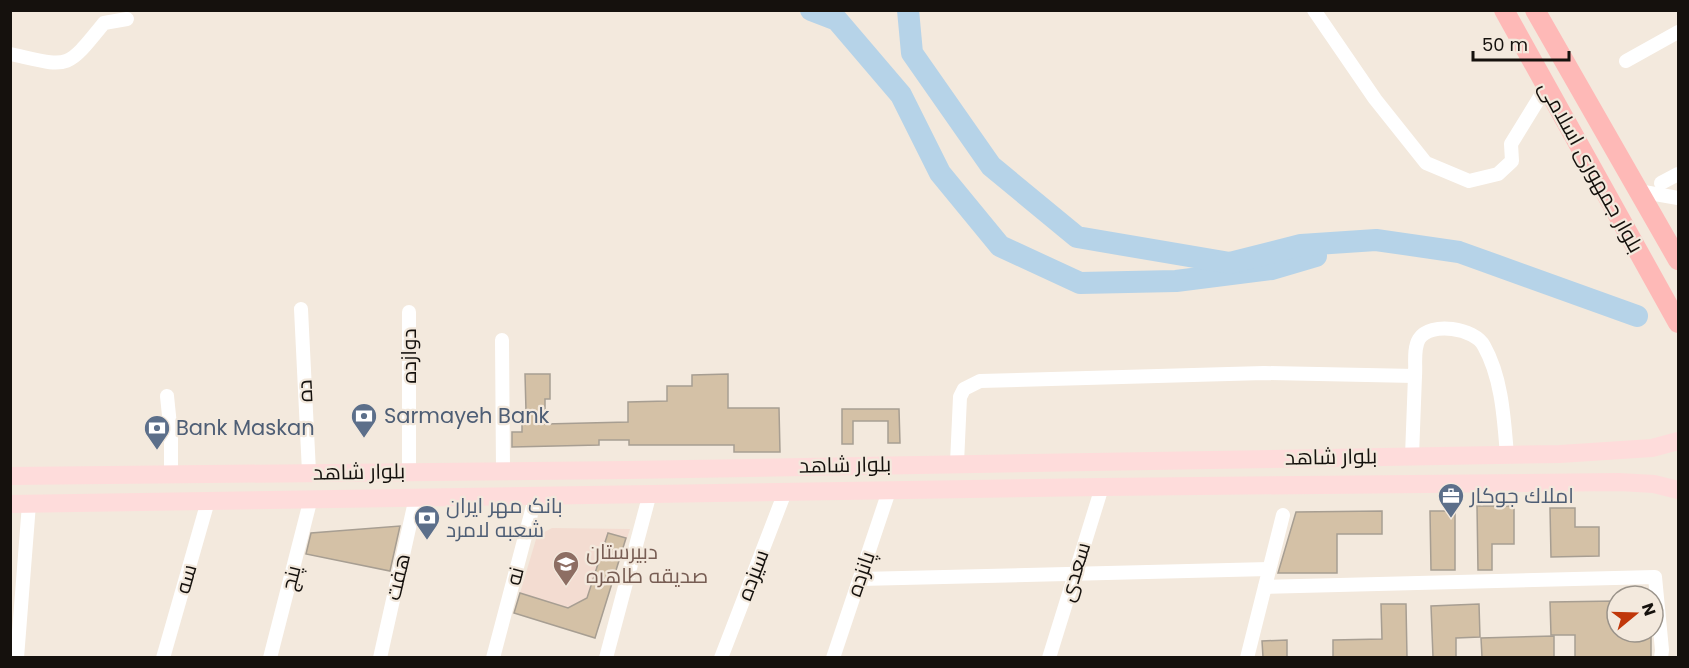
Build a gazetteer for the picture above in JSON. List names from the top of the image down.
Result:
{
  "streets": {
    "main road": ["بلوار جمهوری اسلامی", "بلوار شاهد"],
    "street": [
      "دوازده",
      "ده",
      "سعدی",
      "پانزده",
      "سیزده",
      "نه",
      "هفت",
      "پنج",
      "سه"
    ]
  },
  "crossings": [
    ["دوازده", "بلوار شاهد"],
    ["ده", "بلوار شاهد"],
    ["بلوار شاهد", "سعدی"],
    ["بلوار شاهد", "پانزده"],
    ["بلوار شاهد", "سیزده"],
    ["بلوار شاهد", "نه"],
    ["بلوار شاهد", "هفت"],
    ["بلوار شاهد", "پنج"],
    ["بلوار شاهد", "سه"]
  ],
  "places": {
    "bank": ["Sarmayeh Bank", "Bank Maskan", "بانک مهر ایران شعبه لامرد"],
    "office": ["املاك جوكار"],
    "school or university": ["دبیرستان صدیقه طاهره"]
  },
  "scale_bar": "50 m",
  "north": "right"
}
